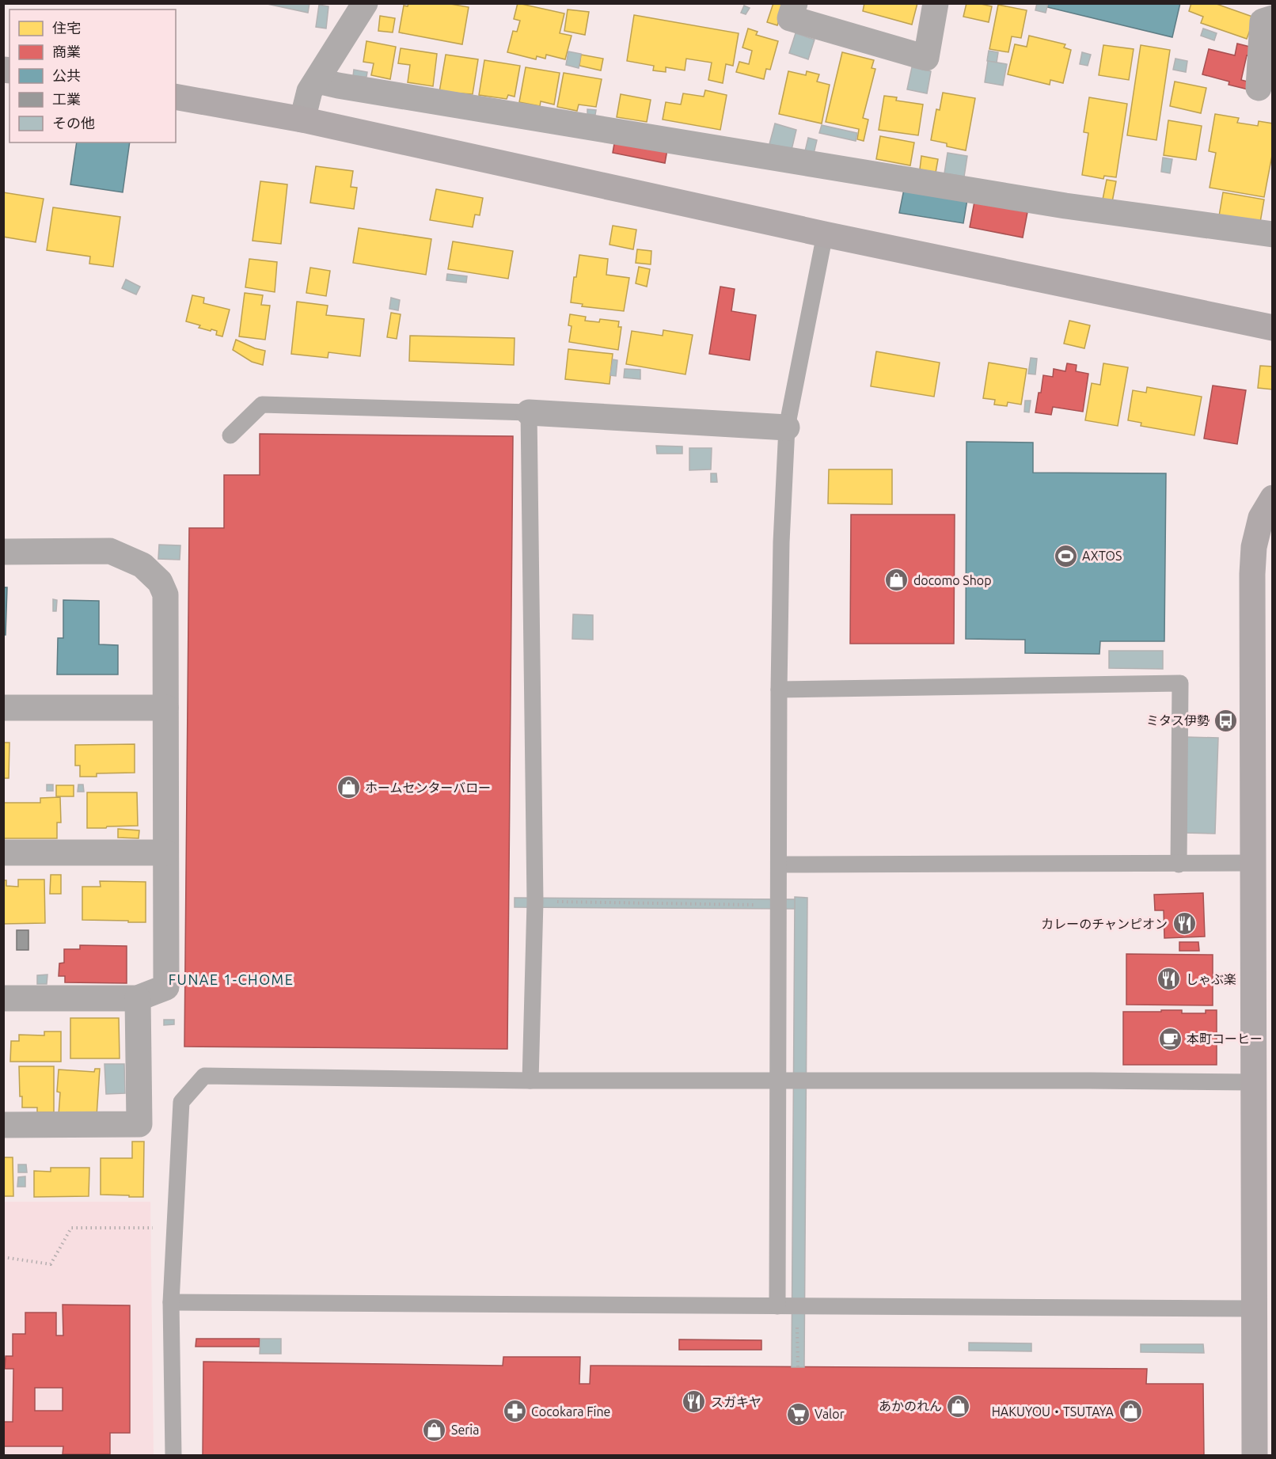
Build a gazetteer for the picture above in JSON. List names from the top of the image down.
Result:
{
  "districts": ["FUNAE 1-CHOME"],
  "places": {
    "sports": ["AXTOS"],
    "shop": [
      "docomo Shop",
      "ホームセンターバロー",
      "あかのれん",
      "HAKUYOU・TSUTAYA",
      "Seria"
    ],
    "bus stop": ["ミタス伊勢"],
    "restaurant": ["カレーのチャンピオン", "しゃぶ楽", "スガキヤ"],
    "cafe": ["本町コーヒー"],
    "pharmacy": ["Cocokara Fine"],
    "supermarket": ["Valor"]
  },
  "legend": [
    "住宅",
    "商業",
    "公共",
    "工業",
    "その他"
  ]
}
